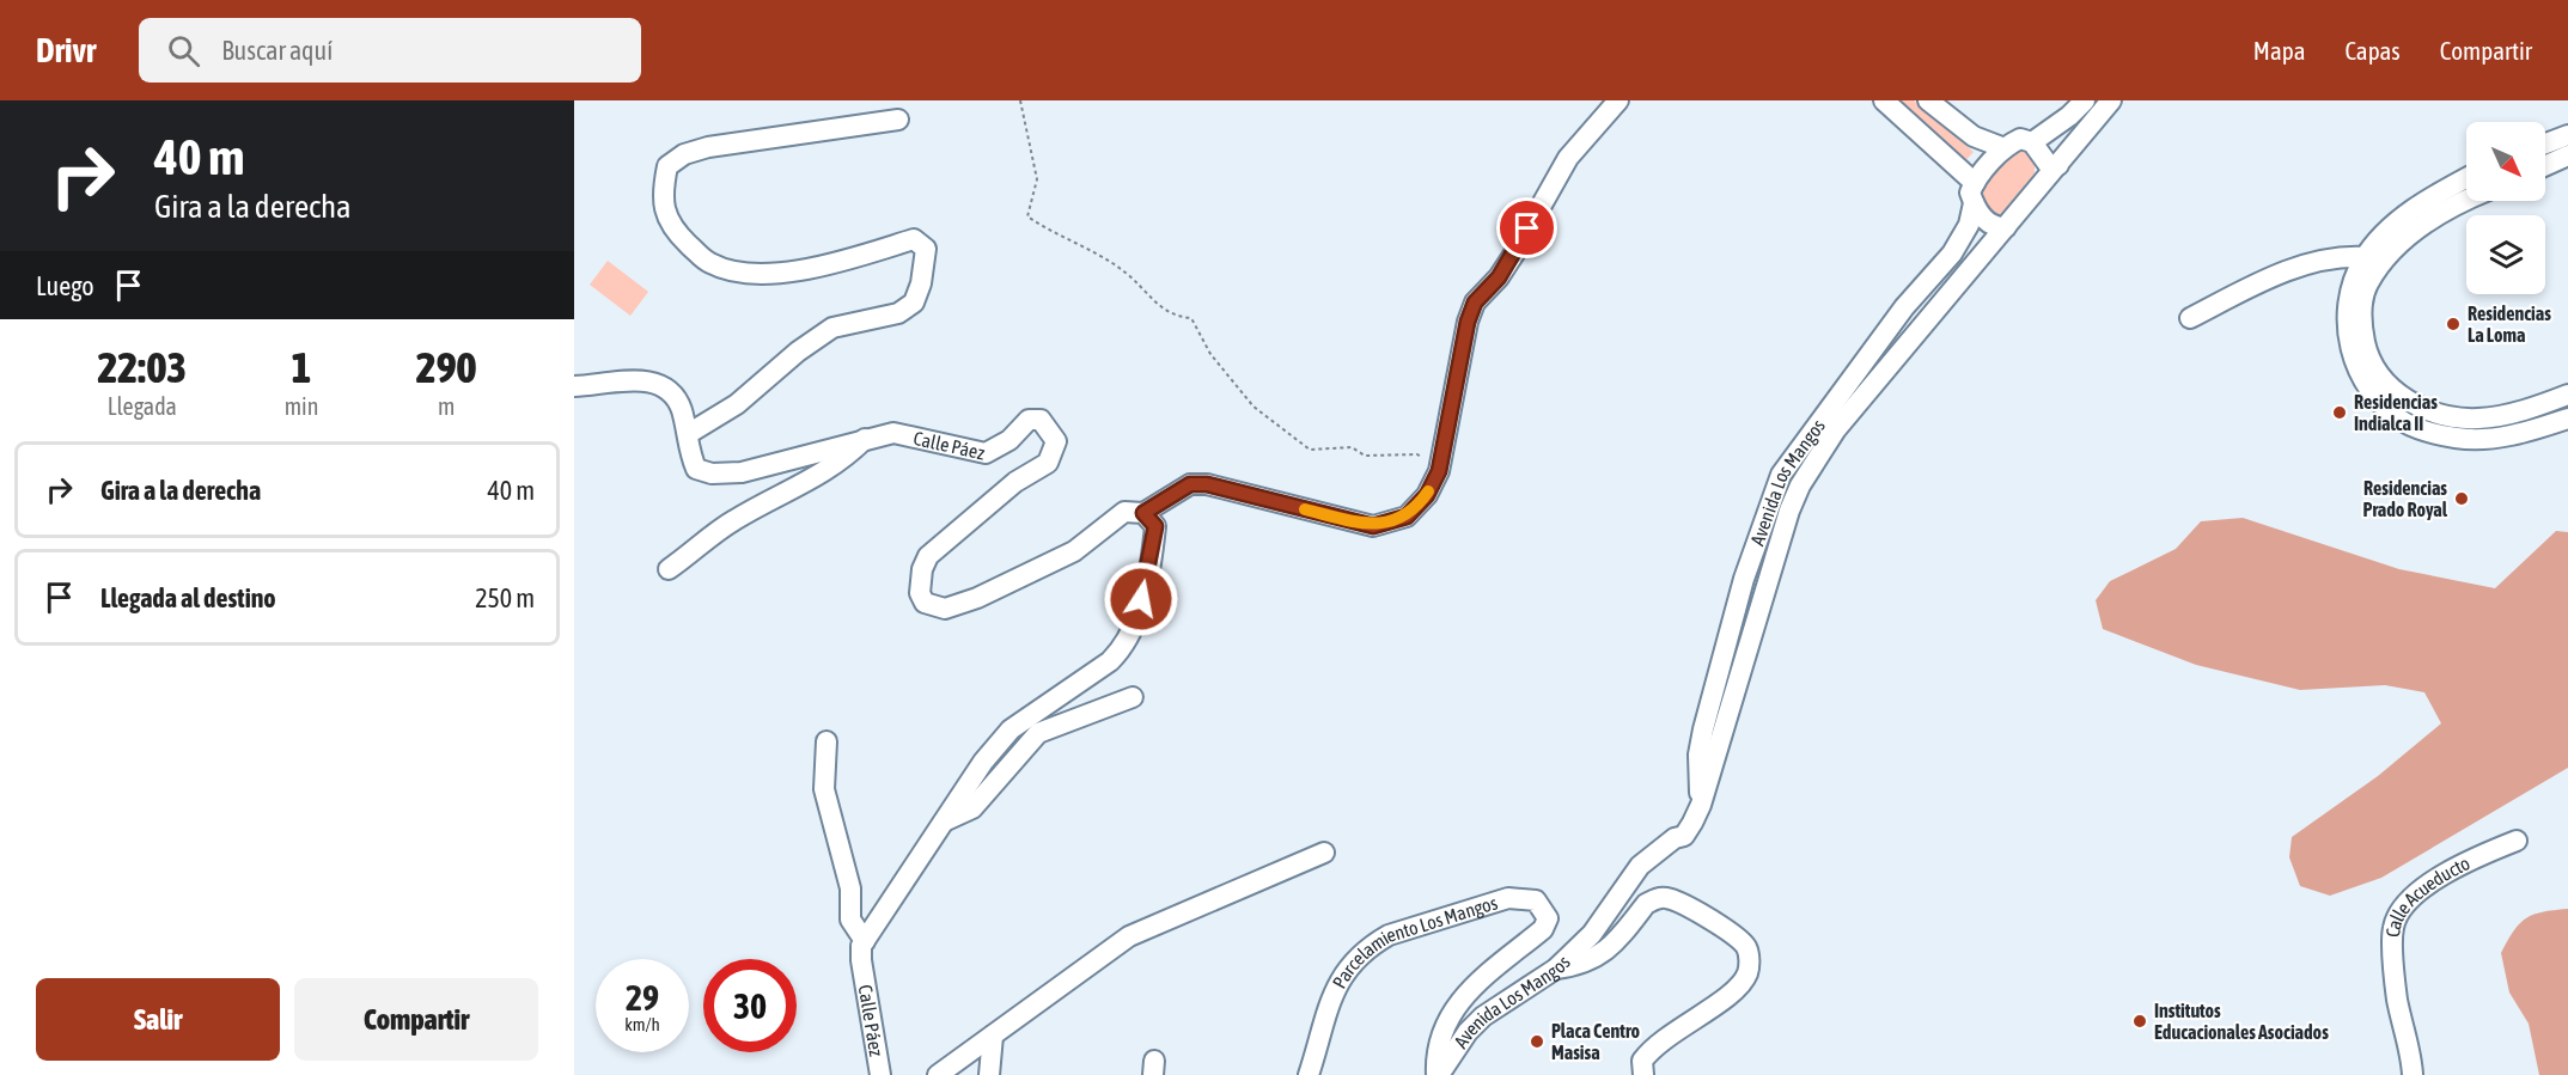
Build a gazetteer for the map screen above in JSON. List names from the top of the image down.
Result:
{
  "streets": {
    "street": [
      "Calle Páez",
      "Avenida Los Mangos",
      "Calle Acueducto",
      "Parcelamiento Los Mangos"
    ]
  },
  "crossings": [
    ["Avenida Los Mangos", "Parcelamiento Los Mangos"]
  ],
  "places": [
    "Residencias La Loma",
    "Residencias Indialca II",
    "Residencias Prado Royal",
    "Institutos Educacionales Asociados",
    "Placa Centro Masisa"
  ],
  "north": "bottom right",
  "page": {
    "header": "Drivr",
    "search": "Buscar aquí",
    "nav": ["Mapa", "Capas", "Compartir"],
    "turn": ["40 m", "Gira a la derecha"],
    "then": "Luego",
    "eta": [
      "22:03",
      "Llegada",
      "1",
      "min",
      "290",
      "m"
    ],
    "list": [
      {
        "name": "Gira a la derecha",
        "value": "40 m"
      },
      {
        "name": "Llegada al destino",
        "value": "250 m"
      }
    ],
    "speed": "29 km/h",
    "limit": "30",
    "buttons": ["Salir", "Compartir"]
  }
}
